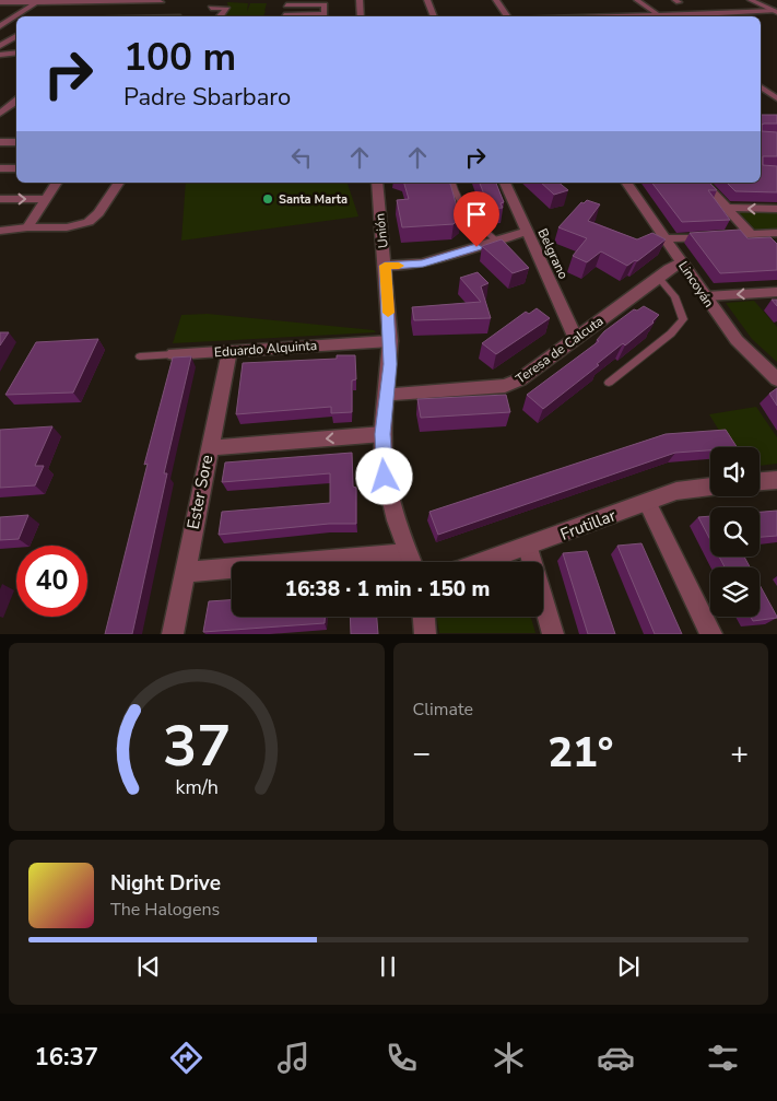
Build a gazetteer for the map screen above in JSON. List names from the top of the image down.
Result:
{
  "streets": {
    "street": [
      "Unión",
      "Belgrano",
      "Lincoyán",
      "Eduardo Alquinta",
      "Teresa de Calcuta",
      "Ester Sore",
      "Frutillar"
    ]
  },
  "crossings": [
    ["Unión", "Eduardo Alquinta"],
    ["Unión", "Teresa de Calcuta"],
    ["Belgrano", "Teresa de Calcuta"],
    ["Lincoyán", "Teresa de Calcuta"],
    ["Eduardo Alquinta", "Ester Sore"]
  ],
  "places": ["Santa Marta"],
  "page": {
    "turn": ["100 m", "Padre Sbarbaro"],
    "limit": "40",
    "trip": "16:38 · 1 min · 150 m",
    "tile": "Climate",
    "heat": ["−", "21°", "+"],
    "song": ["Night Drive", "The Halogens"],
    "tabs": "16:37",
    "gauge": ["37", "km/h"]
  }
}
